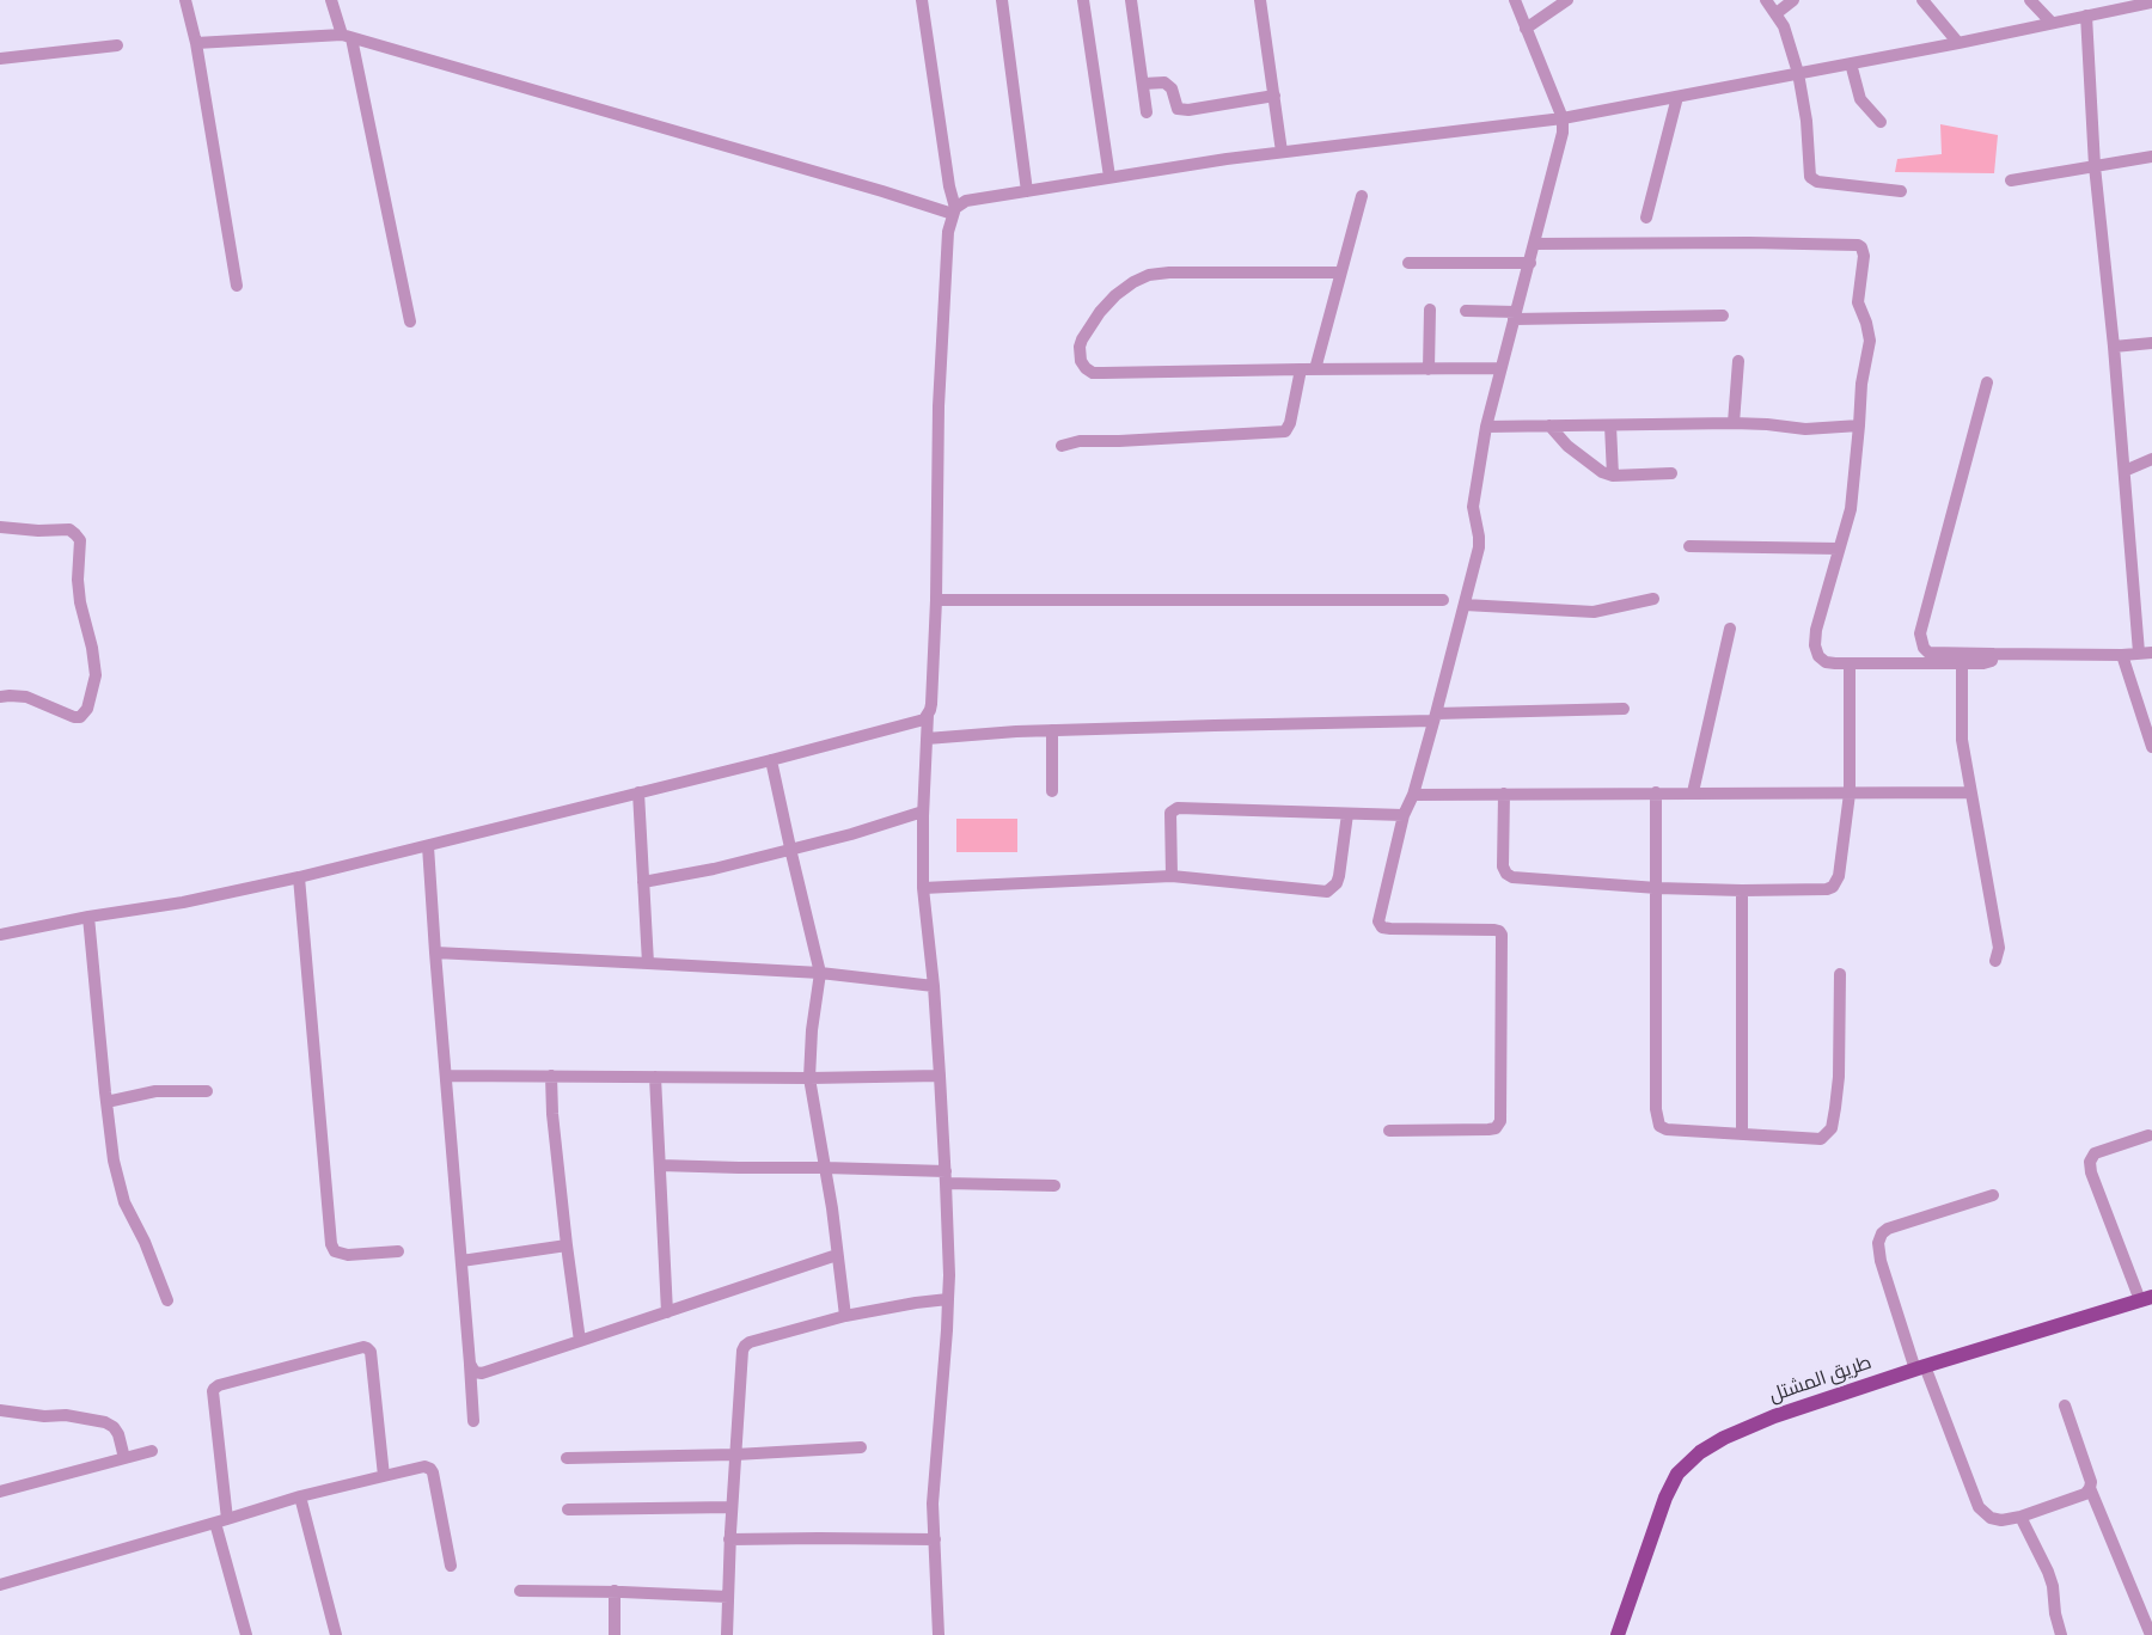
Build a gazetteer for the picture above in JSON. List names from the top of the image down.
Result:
{
  "streets": {
    "main road": ["طريق المشتل"]
  }
}
